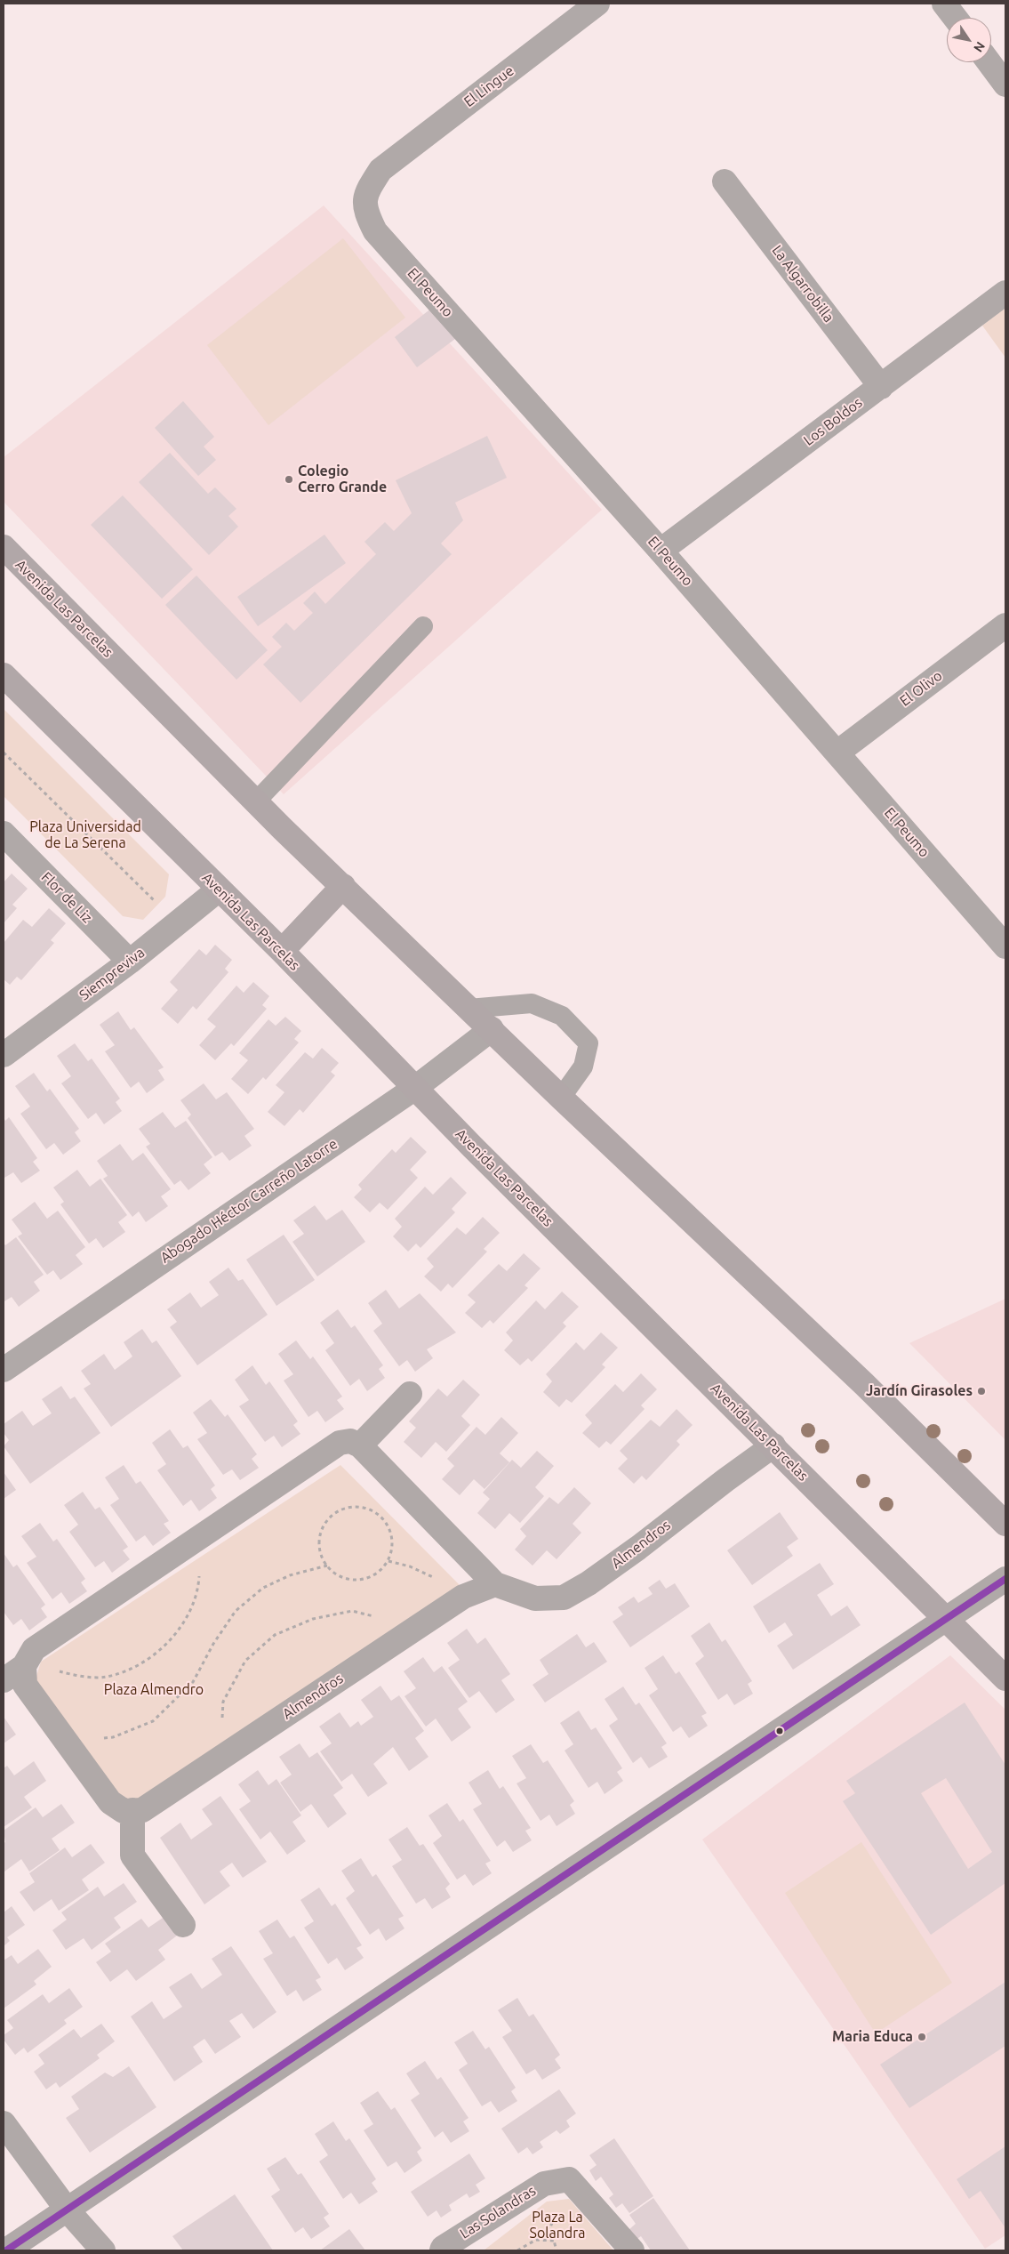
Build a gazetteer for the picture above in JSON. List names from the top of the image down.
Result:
{
  "streets": {
    "main road": ["Avenida Las Parcelas"],
    "street": [
      "El Lingue",
      "La Algarrobilla",
      "El Peumo",
      "Los Boldos",
      "El Olivo",
      "Flor de Liz",
      "Siempreviva",
      "Abogado Héctor Carreño Latorre",
      "Almendros",
      "Las Solandras"
    ]
  },
  "crossings": [
    ["El Lingue", "El Peumo"],
    ["La Algarrobilla", "Los Boldos"],
    ["El Peumo", "Los Boldos"],
    ["El Peumo", "El Olivo"],
    ["Avenida Las Parcelas", "Siempreviva"],
    ["Avenida Las Parcelas", "Abogado Héctor Carreño Latorre"],
    ["Avenida Las Parcelas", "Almendros"],
    ["Flor de Liz", "Siempreviva"]
  ],
  "parks": ["Plaza Universidad de La Serena", "Plaza Almendro", "Plaza La Solandra"],
  "places": ["Colegio Cerro Grande", "Jardín Girasoles", "Maria Educa"],
  "north": "bottom right"
}
